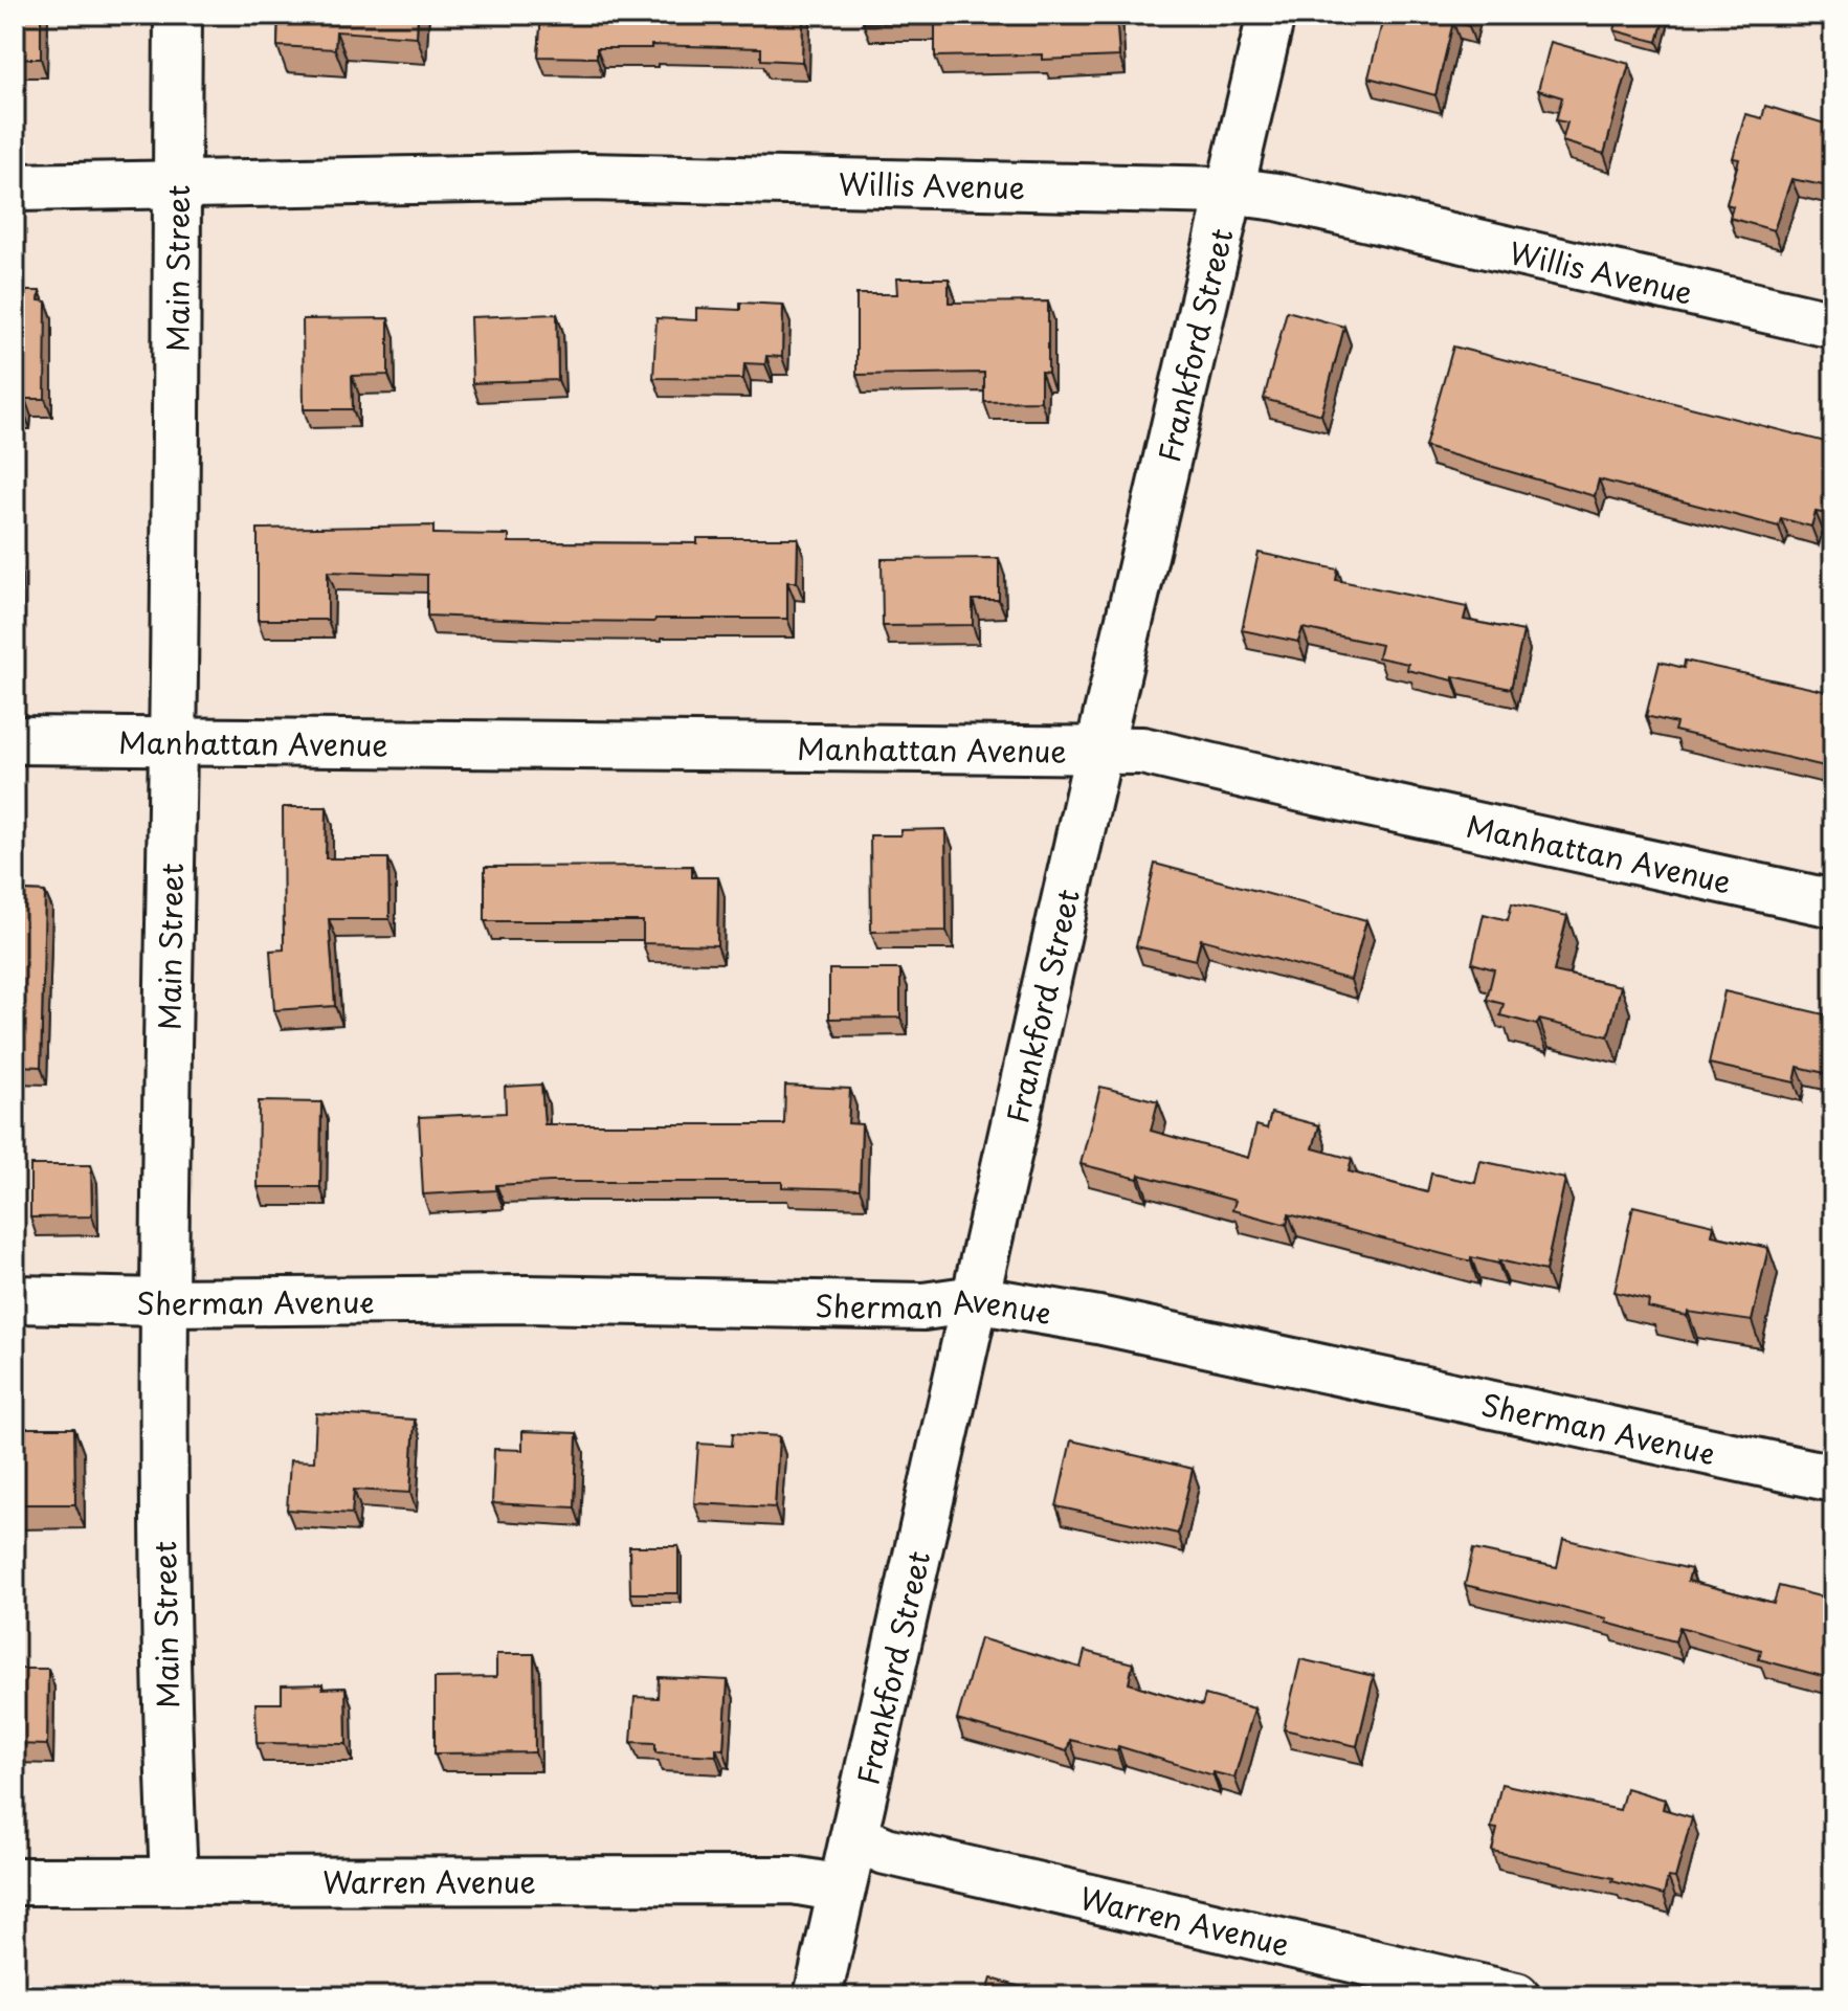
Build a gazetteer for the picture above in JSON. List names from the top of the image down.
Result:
{
  "streets": {
    "street": [
      "Willis Avenue",
      "Main Street",
      "Frankford Street",
      "Manhattan Avenue",
      "Sherman Avenue",
      "Warren Avenue"
    ]
  },
  "crossings": [
    ["Willis Avenue", "Main Street"],
    ["Willis Avenue", "Frankford Street"],
    ["Main Street", "Manhattan Avenue"],
    ["Main Street", "Sherman Avenue"],
    ["Main Street", "Warren Avenue"],
    ["Frankford Street", "Manhattan Avenue"],
    ["Frankford Street", "Sherman Avenue"],
    ["Frankford Street", "Warren Avenue"]
  ]
}
